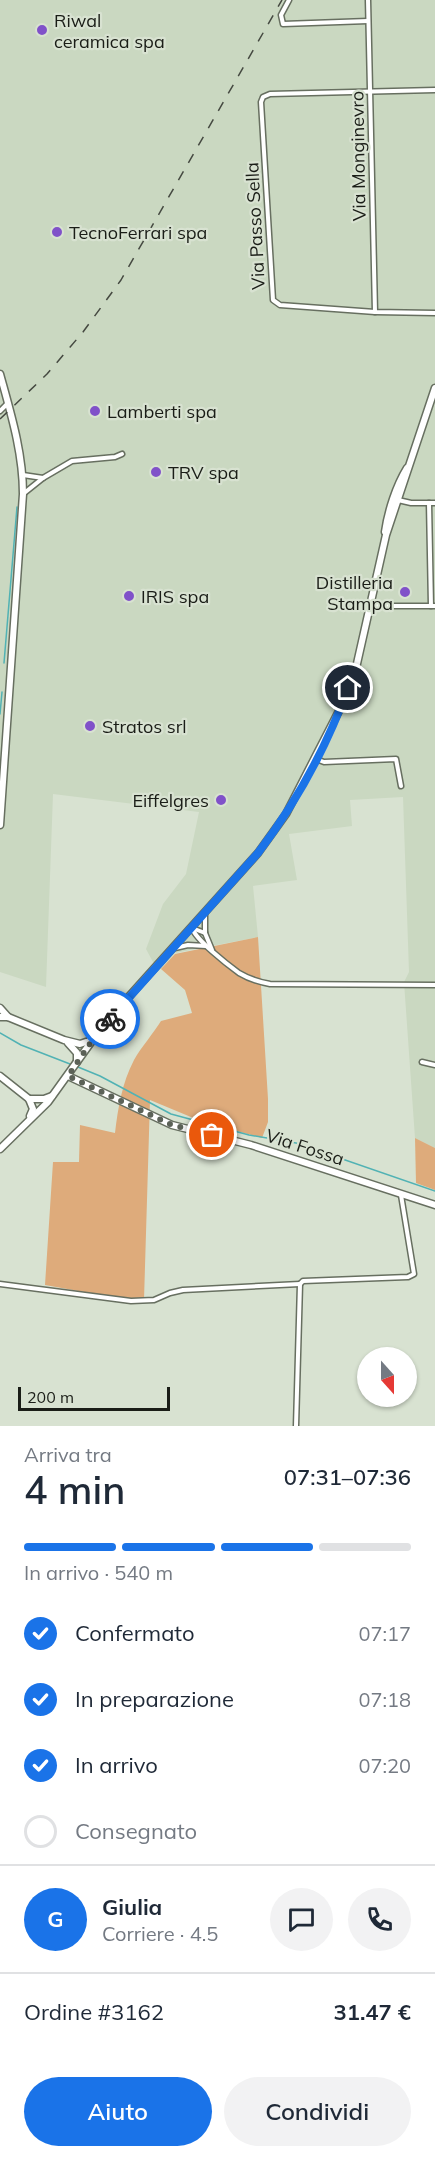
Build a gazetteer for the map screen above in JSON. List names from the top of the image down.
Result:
{
  "streets": {
    "street": ["Via Monginevro", "Via Passo Sella", "Via Fossa"]
  },
  "crossings": [
    ["Via Monginevro", "Via Passo Sella"]
  ],
  "places": [
    "Riwal ceramica spa",
    "TecnoFerrari spa",
    "Lamberti spa",
    "TRV spa",
    "Distilleria Stampa",
    "IRIS spa",
    "Stratos srl",
    "Eiffelgres"
  ],
  "scale_bar": "200 m",
  "north": "bottom",
  "page": {
    "scale": "200 m",
    "heading": ["4 min", "Arriva tra", "07:31–07:36"],
    "panel": [
      "Giulia",
      "Corriere · 4.5",
      "Ordine #3162",
      "31.47 €"
    ],
    "bar": "In arrivo · 540 m",
    "list": [
      ["Confermato", "07:17"],
      ["In preparazione", "07:18"],
      ["In arrivo", "07:20"],
      "Consegnato"
    ],
    "round": "G",
    "buttons": ["Aiuto", "Condividi"]
  }
}
